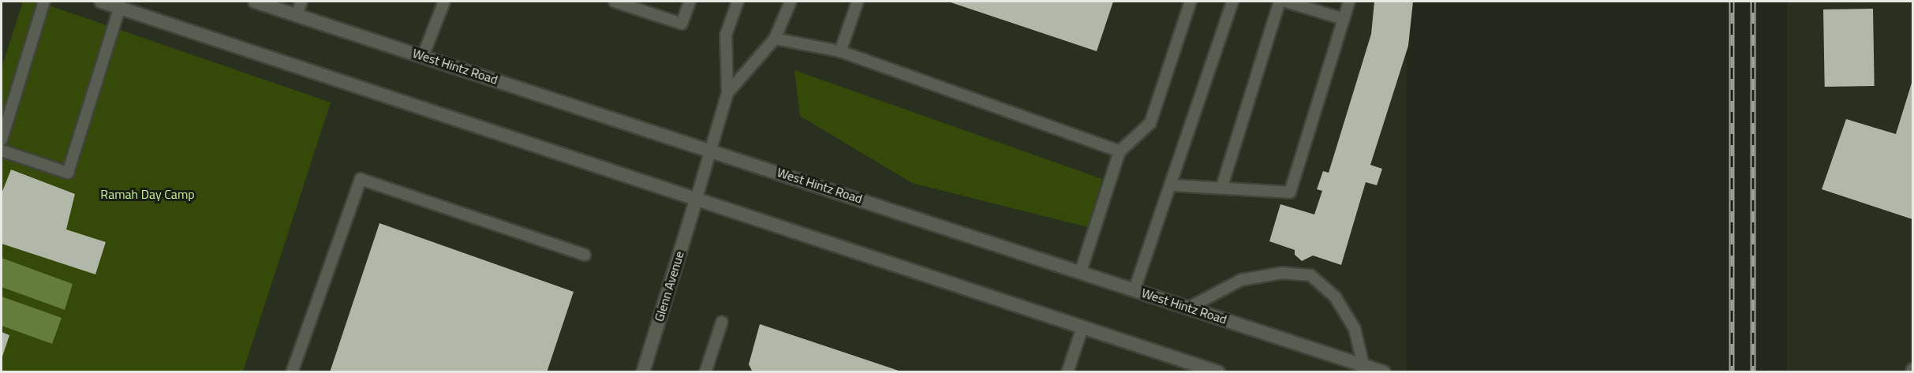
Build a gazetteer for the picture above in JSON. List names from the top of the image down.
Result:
{
  "streets": {
    "main road": ["West Hintz Road", "Glenn Avenue"]
  },
  "parks": ["Ramah Day Camp"]
}
